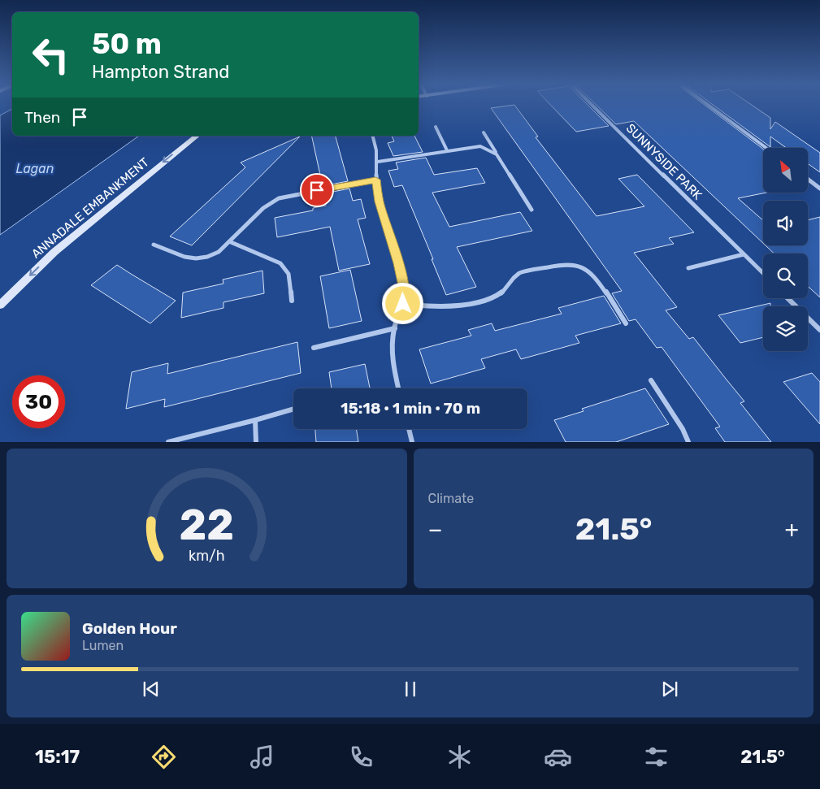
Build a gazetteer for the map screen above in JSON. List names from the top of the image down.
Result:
{
  "streets": {
    "street": ["SUNNYSIDE PARK", "ANNADALE EMBANKMENT"]
  },
  "one_way": ["ANNADALE EMBANKMENT"],
  "water": ["Lagan"],
  "north": "top left",
  "page": {
    "turn": ["50 m", "Hampton Strand"],
    "then": "Then",
    "limit": "30",
    "trip": "15:18 · 1 min · 70 m",
    "tile": "Climate",
    "heat": ["−", "21.5°", "+"],
    "song": ["Golden Hour", "Lumen"],
    "tabs": ["15:17", "21.5°"],
    "gauge": ["22", "km/h"]
  }
}
